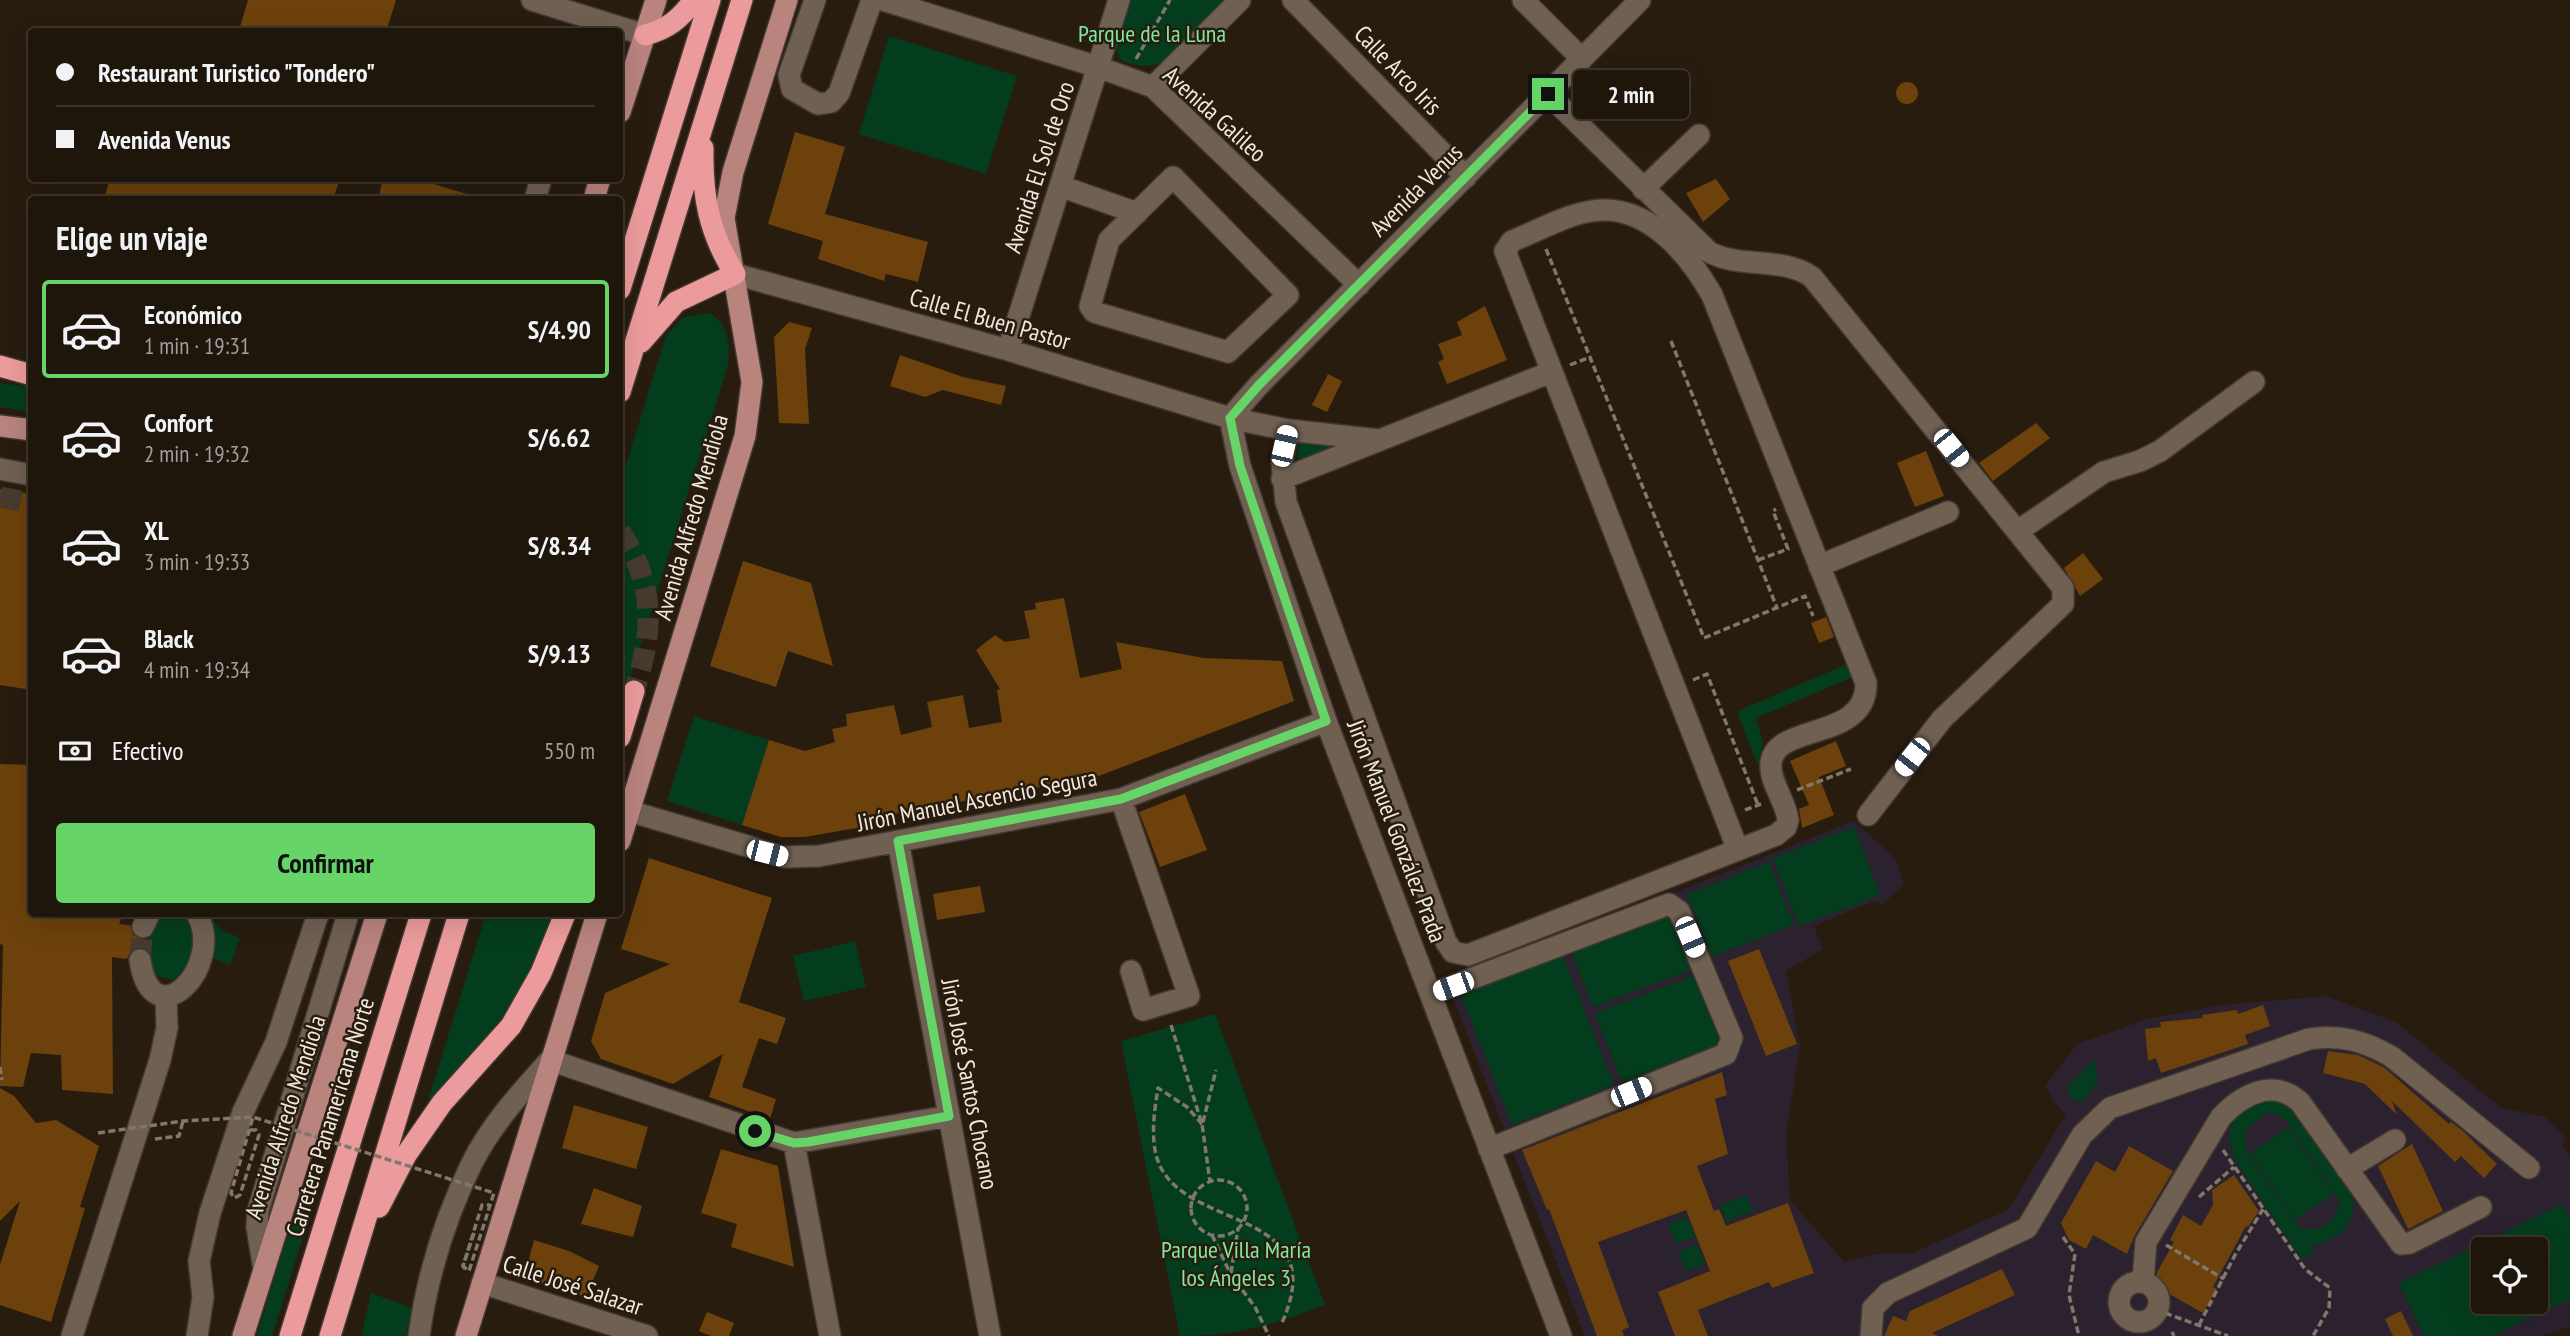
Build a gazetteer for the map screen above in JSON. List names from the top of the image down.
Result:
{
  "streets": {
    "highway": ["Carretera Panamericana Norte"],
    "main road": ["Avenida Alfredo Mendiola"],
    "street": [
      "Calle Arco Iris",
      "Avenida Galileo",
      "Avenida El Sol de Oro",
      "Avenida Venus",
      "Calle El Buen Pastor",
      "Jirón Manuel Ascencio Segura",
      "Jirón Manuel González Prada",
      "Jirón José Santos Chocano",
      "Calle José Salazar"
    ]
  },
  "crossings": [
    ["Calle Arco Iris", "Avenida Venus"],
    ["Avenida Galileo", "Avenida El Sol de Oro"],
    ["Avenida Galileo", "Avenida Venus"],
    ["Avenida El Sol de Oro", "Calle El Buen Pastor"],
    ["Avenida Venus", "Calle El Buen Pastor"],
    ["Avenida Venus", "Jirón Manuel González Prada"],
    ["Calle El Buen Pastor", "Avenida Alfredo Mendiola"],
    ["Calle El Buen Pastor", "Jirón Manuel González Prada"],
    ["Avenida Alfredo Mendiola", "Jirón Manuel Ascencio Segura"],
    ["Jirón Manuel Ascencio Segura", "Jirón Manuel González Prada"],
    ["Jirón Manuel Ascencio Segura", "Jirón José Santos Chocano"]
  ],
  "parks": ["Parque de la Luna", "Parque Villa María los Ángeles 3"],
  "page": {
    "banner": ["Restaurant Turistico \"Tondero\"", "Avenida Venus"],
    "bubble": "2 min",
    "heading": "Elige un viaje",
    "list": [
      {
        "name": "Económico",
        "note": "1 min · 19:31",
        "value": "S/4.90"
      },
      {
        "name": "Confort",
        "note": "2 min · 19:32",
        "value": "S/6.62"
      },
      {
        "name": "XL",
        "note": "3 min · 19:33",
        "value": "S/8.34"
      },
      {
        "name": "Black",
        "note": "4 min · 19:34",
        "value": "S/9.13"
      }
    ],
    "pay": ["Efectivo", "550 m"],
    "buttons": "Confirmar"
  }
}
